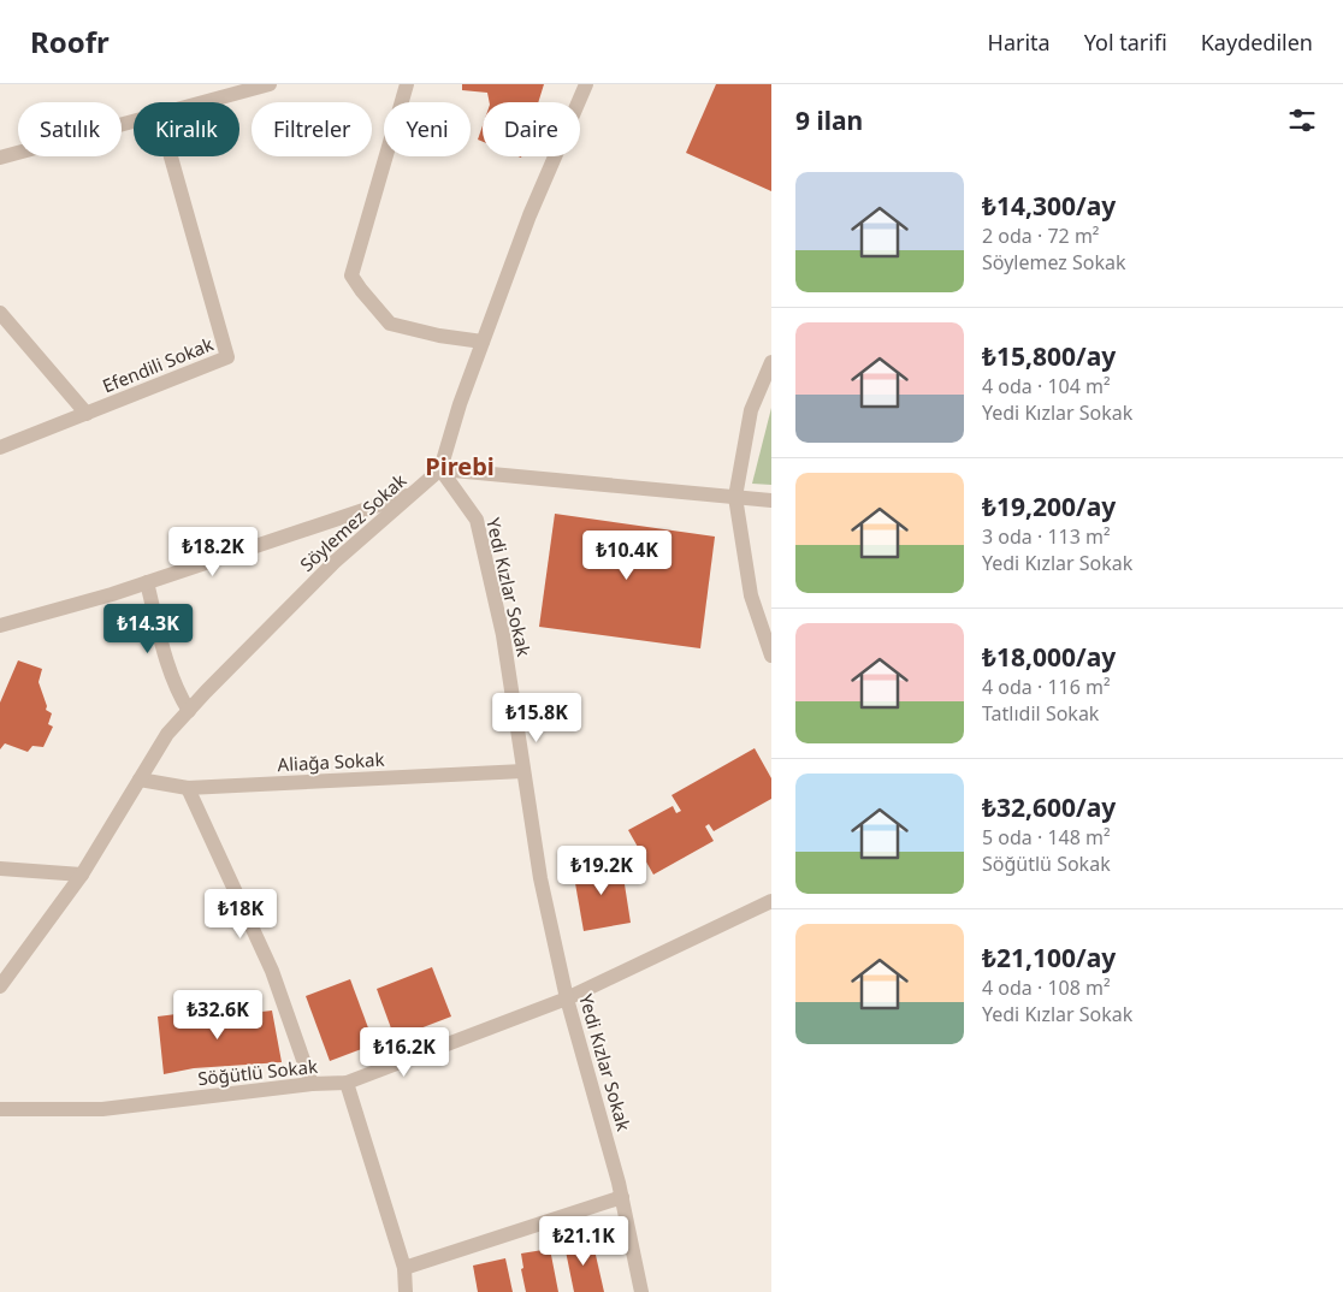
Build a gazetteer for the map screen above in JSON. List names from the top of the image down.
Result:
{
  "streets": {
    "street": [
      "Efendili Sokak",
      "Söylemez Sokak",
      "Yedi Kızlar Sokak",
      "Aliağa Sokak",
      "Söğütlü Sokak"
    ]
  },
  "crossings": [
    ["Söylemez Sokak", "Yedi Kızlar Sokak"],
    ["Söylemez Sokak", "Aliağa Sokak"],
    ["Yedi Kızlar Sokak", "Aliağa Sokak"],
    ["Yedi Kızlar Sokak", "Söğütlü Sokak"]
  ],
  "districts": ["Pirebi"],
  "page": {
    "header": "Roofr",
    "nav": ["Harita", "Yol tarifi", "Kaydedilen"],
    "heading": "9 ilan",
    "chip": [
      "Satılık",
      "Kiralık",
      "Filtreler",
      "Yeni",
      "Daire"
    ],
    "list": [
      {
        "name": "₺14,300/ay",
        "note": "2 oda · 72 m² · Söylemez Sokak"
      },
      {
        "name": "₺15,800/ay",
        "note": "4 oda · 104 m² · Yedi Kızlar Sokak"
      },
      {
        "name": "₺19,200/ay",
        "note": "3 oda · 113 m² · Yedi Kızlar Sokak"
      },
      {
        "name": "₺18,000/ay",
        "note": "4 oda · 116 m² · Tatlıdil Sokak"
      },
      {
        "name": "₺32,600/ay",
        "note": "5 oda · 148 m² · Söğütlü Sokak"
      },
      {
        "name": "₺21,100/ay",
        "note": "4 oda · 108 m² · Yedi Kızlar Sokak"
      }
    ],
    "price": [
      "₺18.2K",
      "₺10.4K",
      "₺14.3K",
      "₺15.8K",
      "₺19.2K",
      "₺18K",
      "₺32.6K",
      "₺16.2K",
      "₺21.1K"
    ]
  }
}
